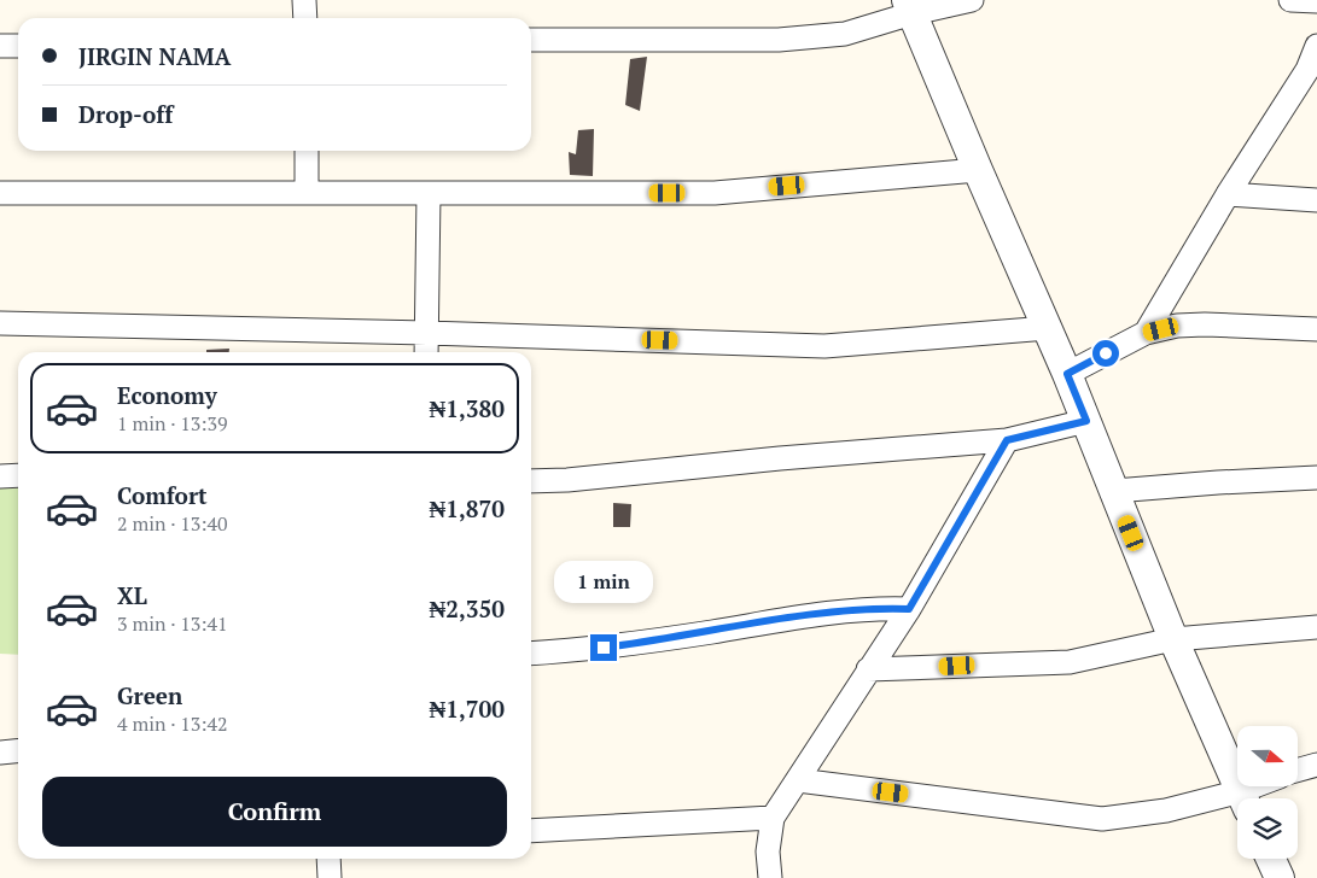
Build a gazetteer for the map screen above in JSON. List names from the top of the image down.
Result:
{
  "north": "right",
  "page": {
    "banner": ["JIRGIN NAMA", "Drop-off"],
    "list": [
      {
        "name": "Economy",
        "note": "1 min · 13:39",
        "value": "₦1,380"
      },
      {
        "name": "Comfort",
        "note": "2 min · 13:40",
        "value": "₦1,870"
      },
      {
        "name": "XL",
        "note": "3 min · 13:41",
        "value": "₦2,350"
      },
      {
        "name": "Green",
        "note": "4 min · 13:42",
        "value": "₦1,700"
      }
    ],
    "bubble": "1 min",
    "buttons": "Confirm"
  }
}
